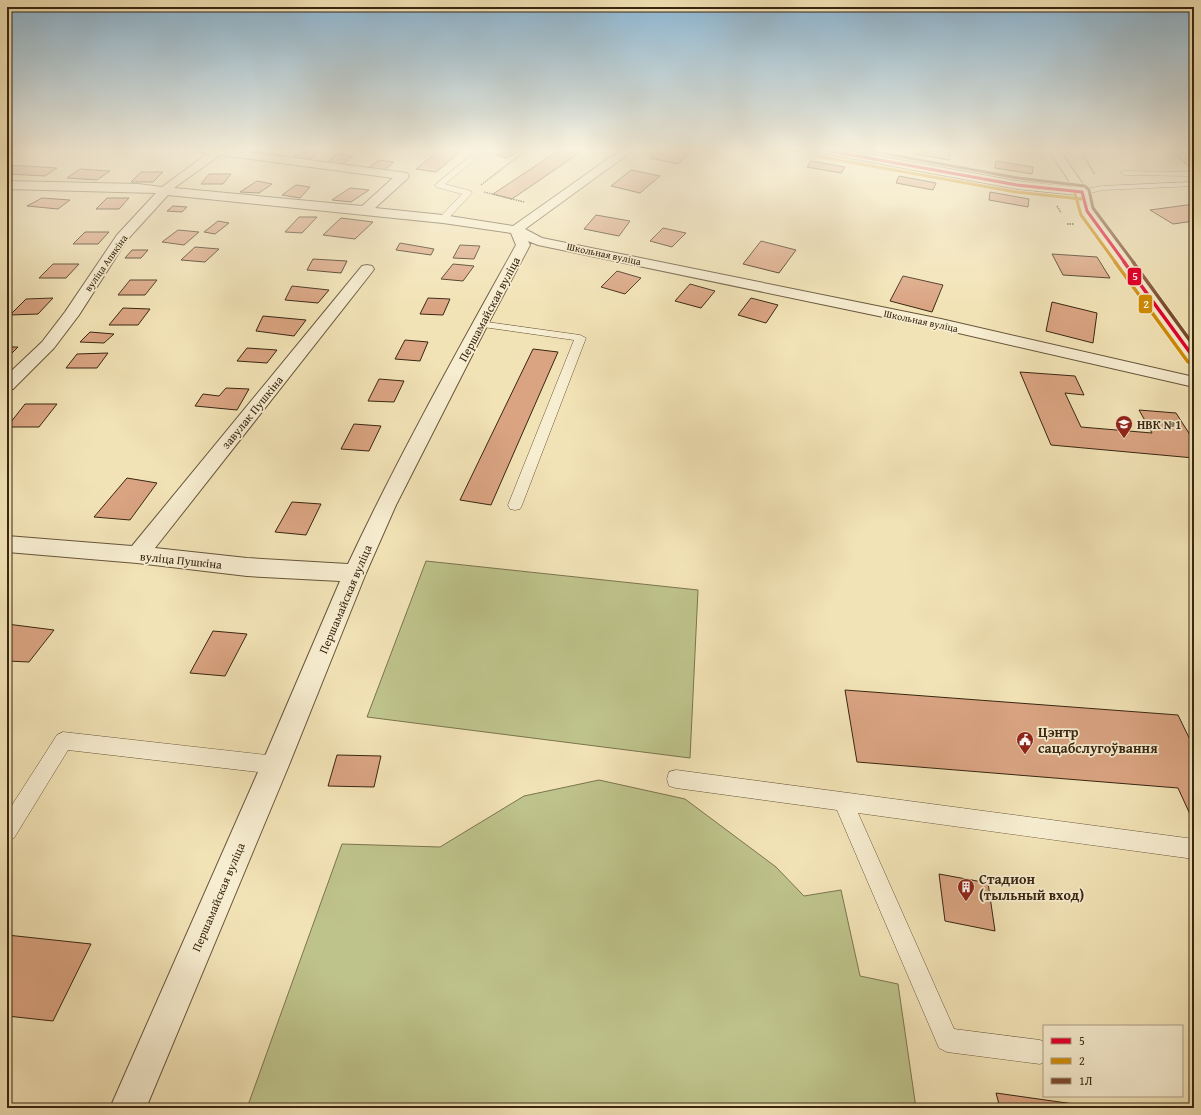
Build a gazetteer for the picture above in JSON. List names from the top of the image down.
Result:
{
  "streets": {
    "street": [
      "Школьная вуліца",
      "вуліца Апякіна",
      "Першамайская вуліца",
      "завулак Пушкіна",
      "вуліца Пушкіна"
    ]
  },
  "crossings": [
    ["Школьная вуліца", "Першамайская вуліца"],
    ["Першамайская вуліца", "вуліца Пушкіна"],
    ["завулак Пушкіна", "вуліца Пушкіна"]
  ],
  "places": {
    "school or university": ["НВК №1"],
    "public building": ["Цэнтр сацабслугоўвання"],
    "building": ["Стадион (тыльный вход)"]
  },
  "lines": ["transit line 5", "transit line 2", "transit line 1Л"],
  "legend": ["5", "2", "1Л"]
}
